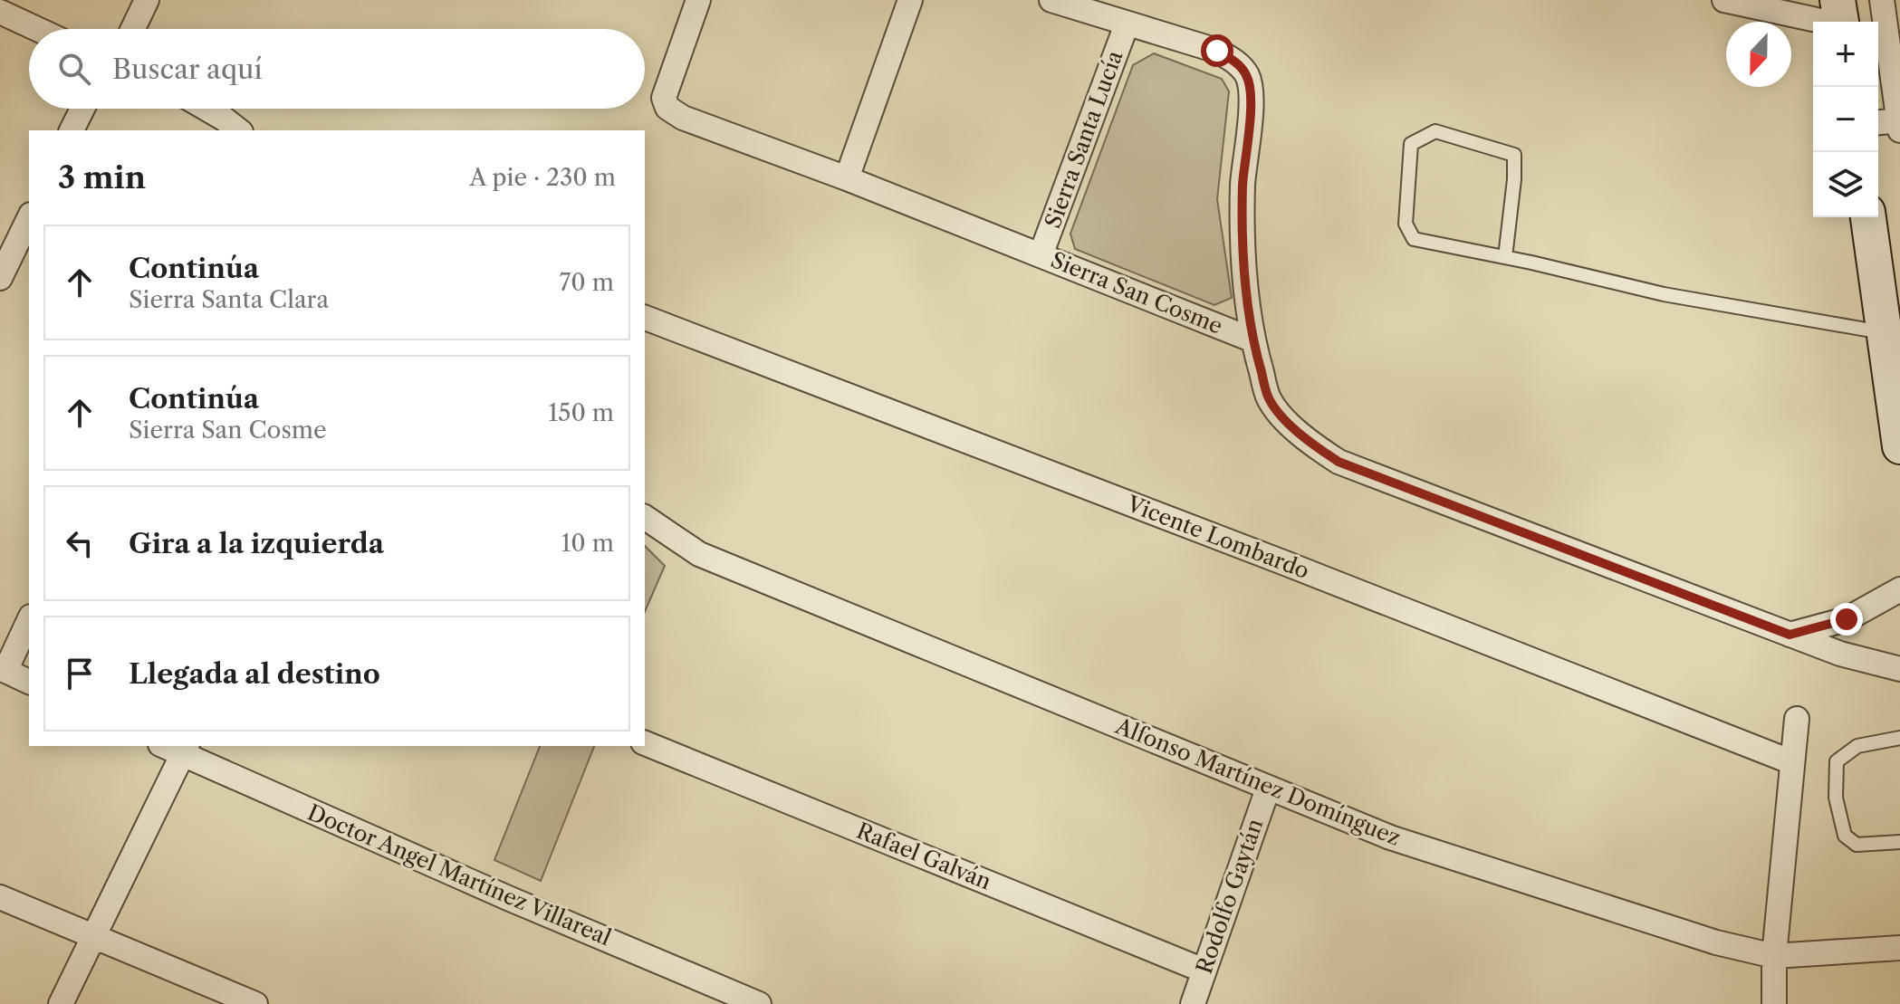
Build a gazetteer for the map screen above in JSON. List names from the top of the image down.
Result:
{
  "streets": {
    "street": [
      "Sierra Santa Lucía",
      "Sierra San Cosme",
      "Vicente Lombardo",
      "Alfonso Martínez Domínguez",
      "Rafael Galván",
      "Doctor Angel Martínez Villareal",
      "Rodolfo Gaytán"
    ]
  },
  "crossings": [
    ["Sierra Santa Lucía", "Sierra San Cosme"],
    ["Alfonso Martínez Domínguez", "Rodolfo Gaytán"],
    ["Rafael Galván", "Rodolfo Gaytán"]
  ],
  "north": "bottom",
  "page": {
    "map_buttons": ["+", "−"],
    "search": "Buscar aquí",
    "heading": ["3 min", "A pie · 230 m"],
    "list": [
      ["Continúa", "Sierra Santa Clara", "70 m"],
      ["Continúa", "Sierra San Cosme", "150 m"],
      ["Gira a la izquierda", "10 m"],
      "Llegada al destino"
    ]
  }
}
